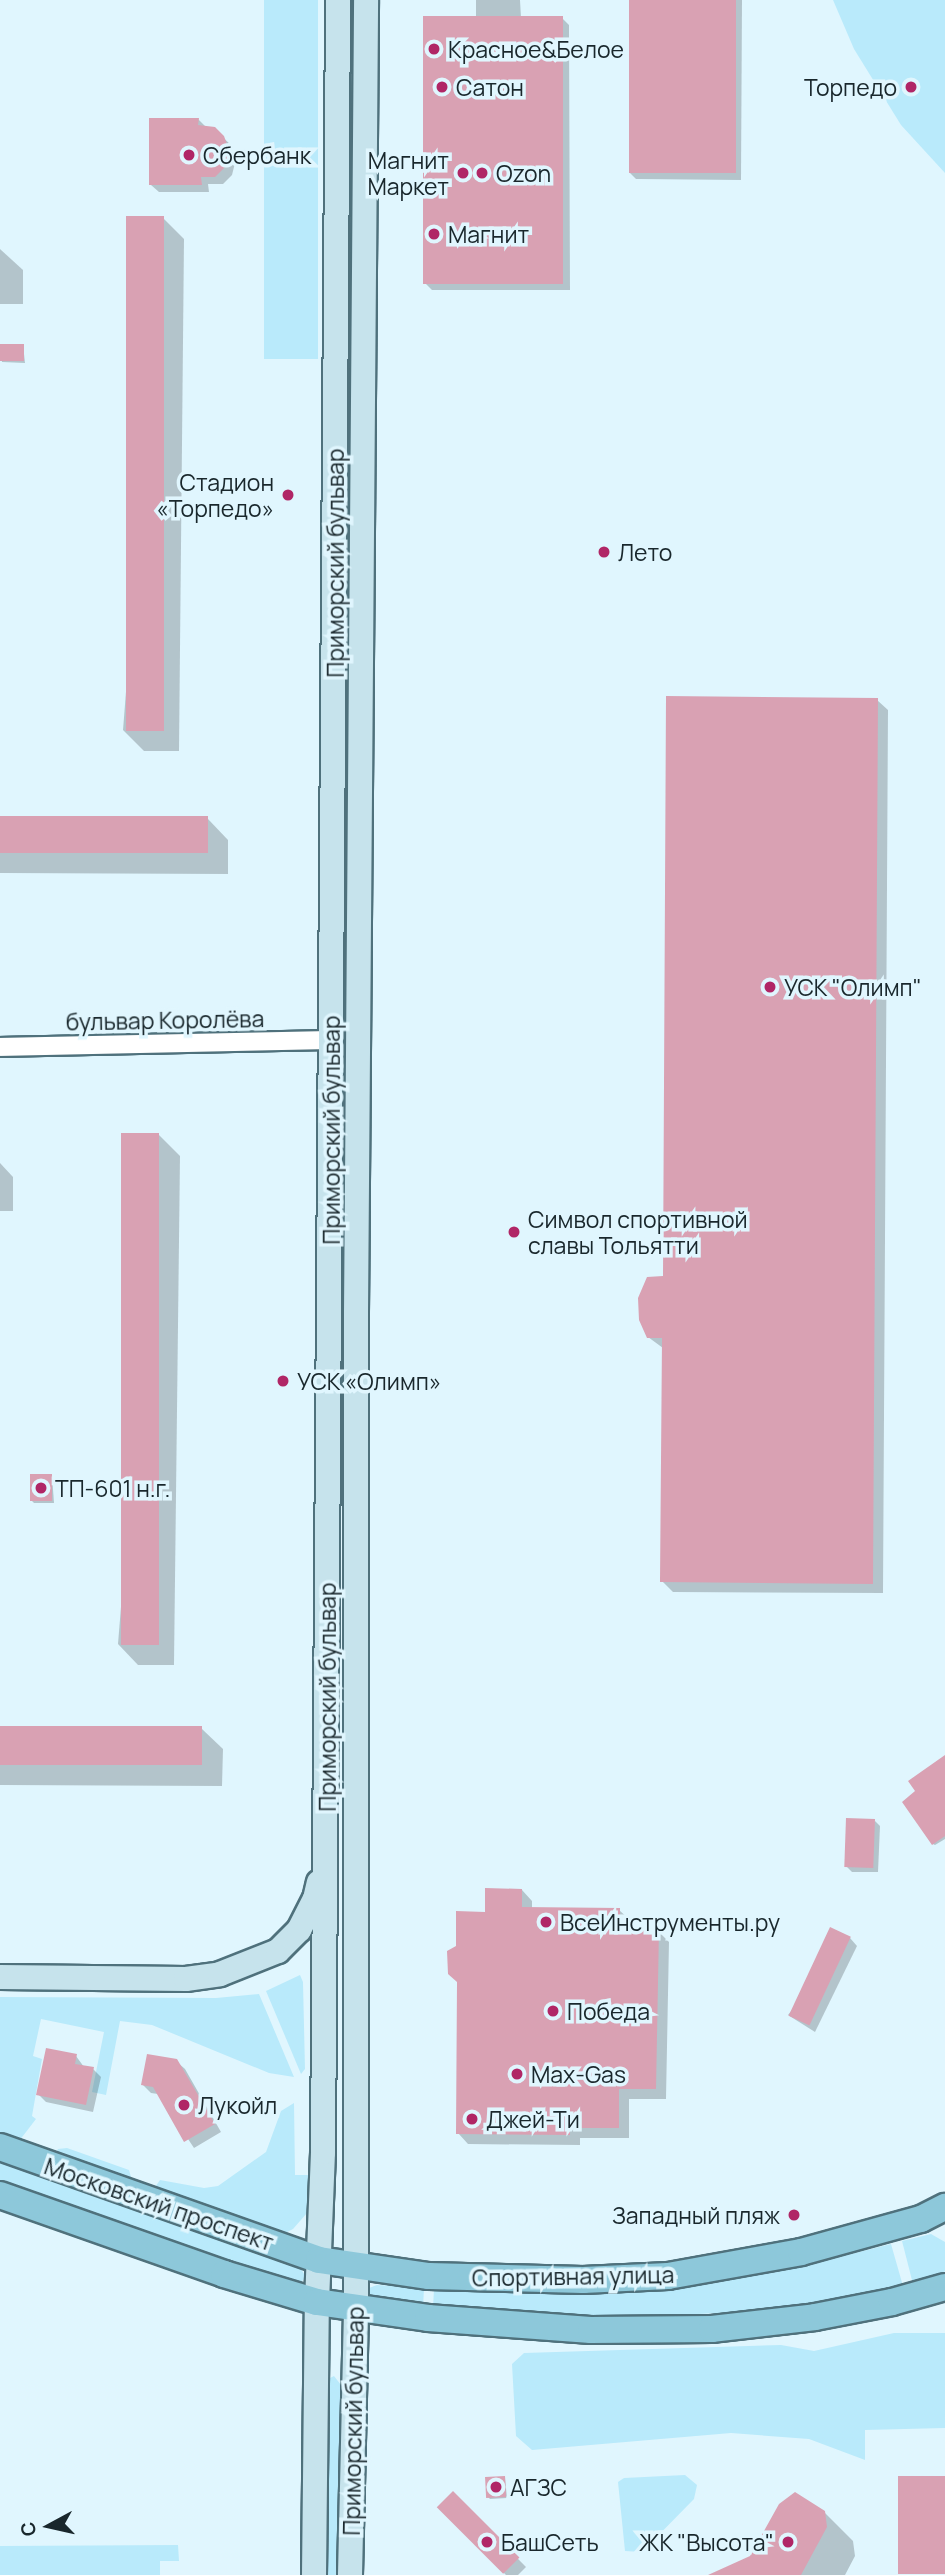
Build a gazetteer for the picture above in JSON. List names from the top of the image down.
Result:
{
  "streets": {
    "main road": ["Приморский бульвар", "Московский проспект", "Спортивная улица"],
    "street": ["бульвар Королёва"]
  },
  "crossings": [
    ["Приморский бульвар", "бульвар Королёва"],
    ["Приморский бульвар", "Московский проспект"],
    ["Приморский бульвар", "Спортивная улица"],
    ["Московский проспект", "Спортивная улица"]
  ],
  "places": [
    "Красное&Белое",
    "Сатон",
    "Торпедо",
    "Сбербанк",
    "Магнит Маркет",
    "Ozon",
    "Магнит",
    "Стадион «Торпедо»",
    "Лето",
    "УСК \"Олимп\"",
    "Символ спортивной славы Тольятти",
    "УСК «Олимп»",
    "ТП-601 н.г.",
    "ВсеИнструменты.ру",
    "Победа",
    "Max-Gas",
    "Лукойл",
    "Джей-Ти",
    "Западный пляж",
    "АГЗС",
    "БашСеть",
    "ЖК \"Высота\""
  ],
  "north": "left"
}
